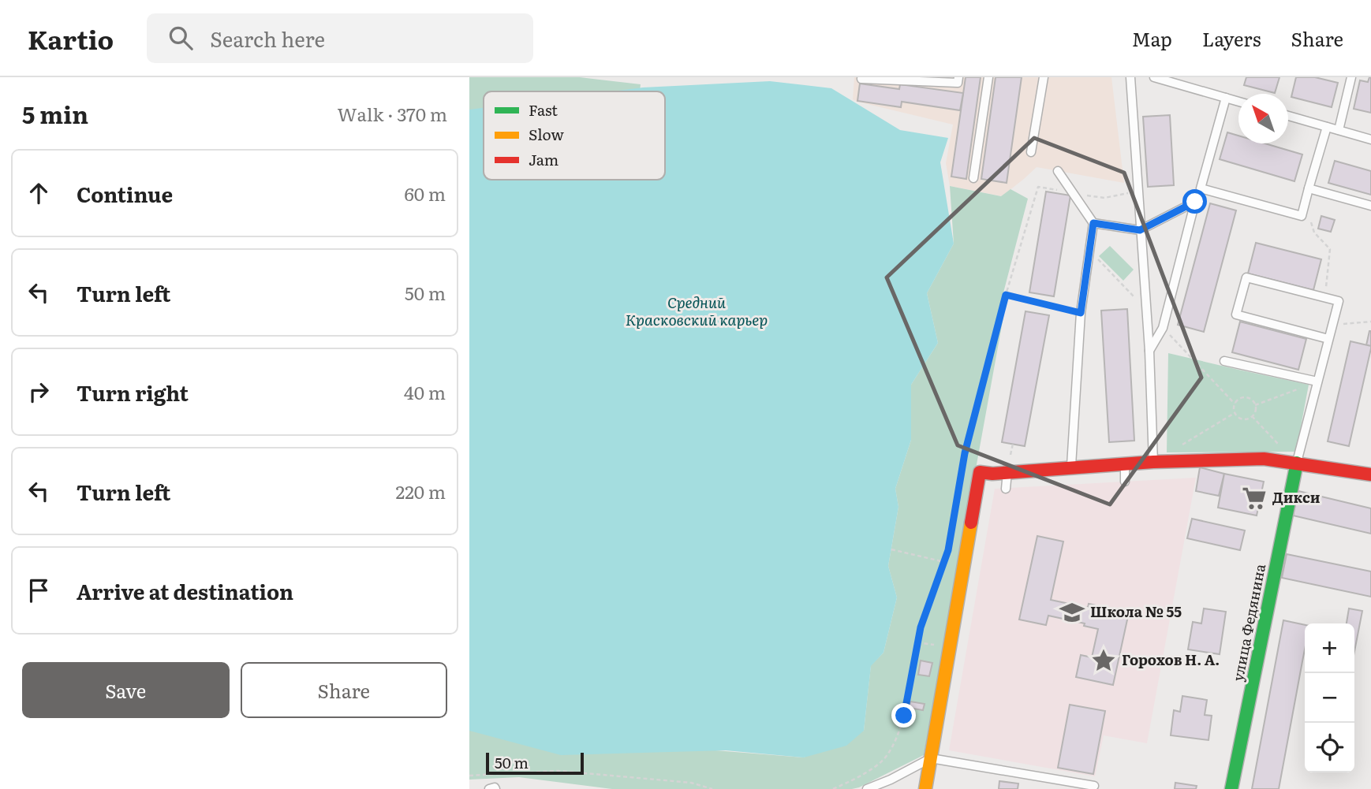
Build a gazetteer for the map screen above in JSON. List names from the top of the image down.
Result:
{
  "streets": {
    "street": ["улица Федянина"]
  },
  "water": ["Средний Красковский карьер"],
  "places": {
    "supermarket": ["Дикси"],
    "school or university": ["Школа № 55"],
    "place": ["Горохов Н. А."]
  },
  "legend": ["Fast", "Slow", "Jam"],
  "scale_bar": "50 m",
  "north": "top left",
  "page": {
    "header": "Kartio",
    "search": "Search here",
    "nav": ["Map", "Layers", "Share"],
    "heading": ["5 min", "Walk · 370 m"],
    "list": [
      ["Continue", "60 m"],
      ["Turn left", "50 m"],
      ["Turn right", "40 m"],
      ["Turn left", "220 m"],
      "Arrive at destination"
    ],
    "map_buttons": ["+", "−"],
    "buttons": ["Save", "Share"],
    "scale": "50 m"
  }
}
